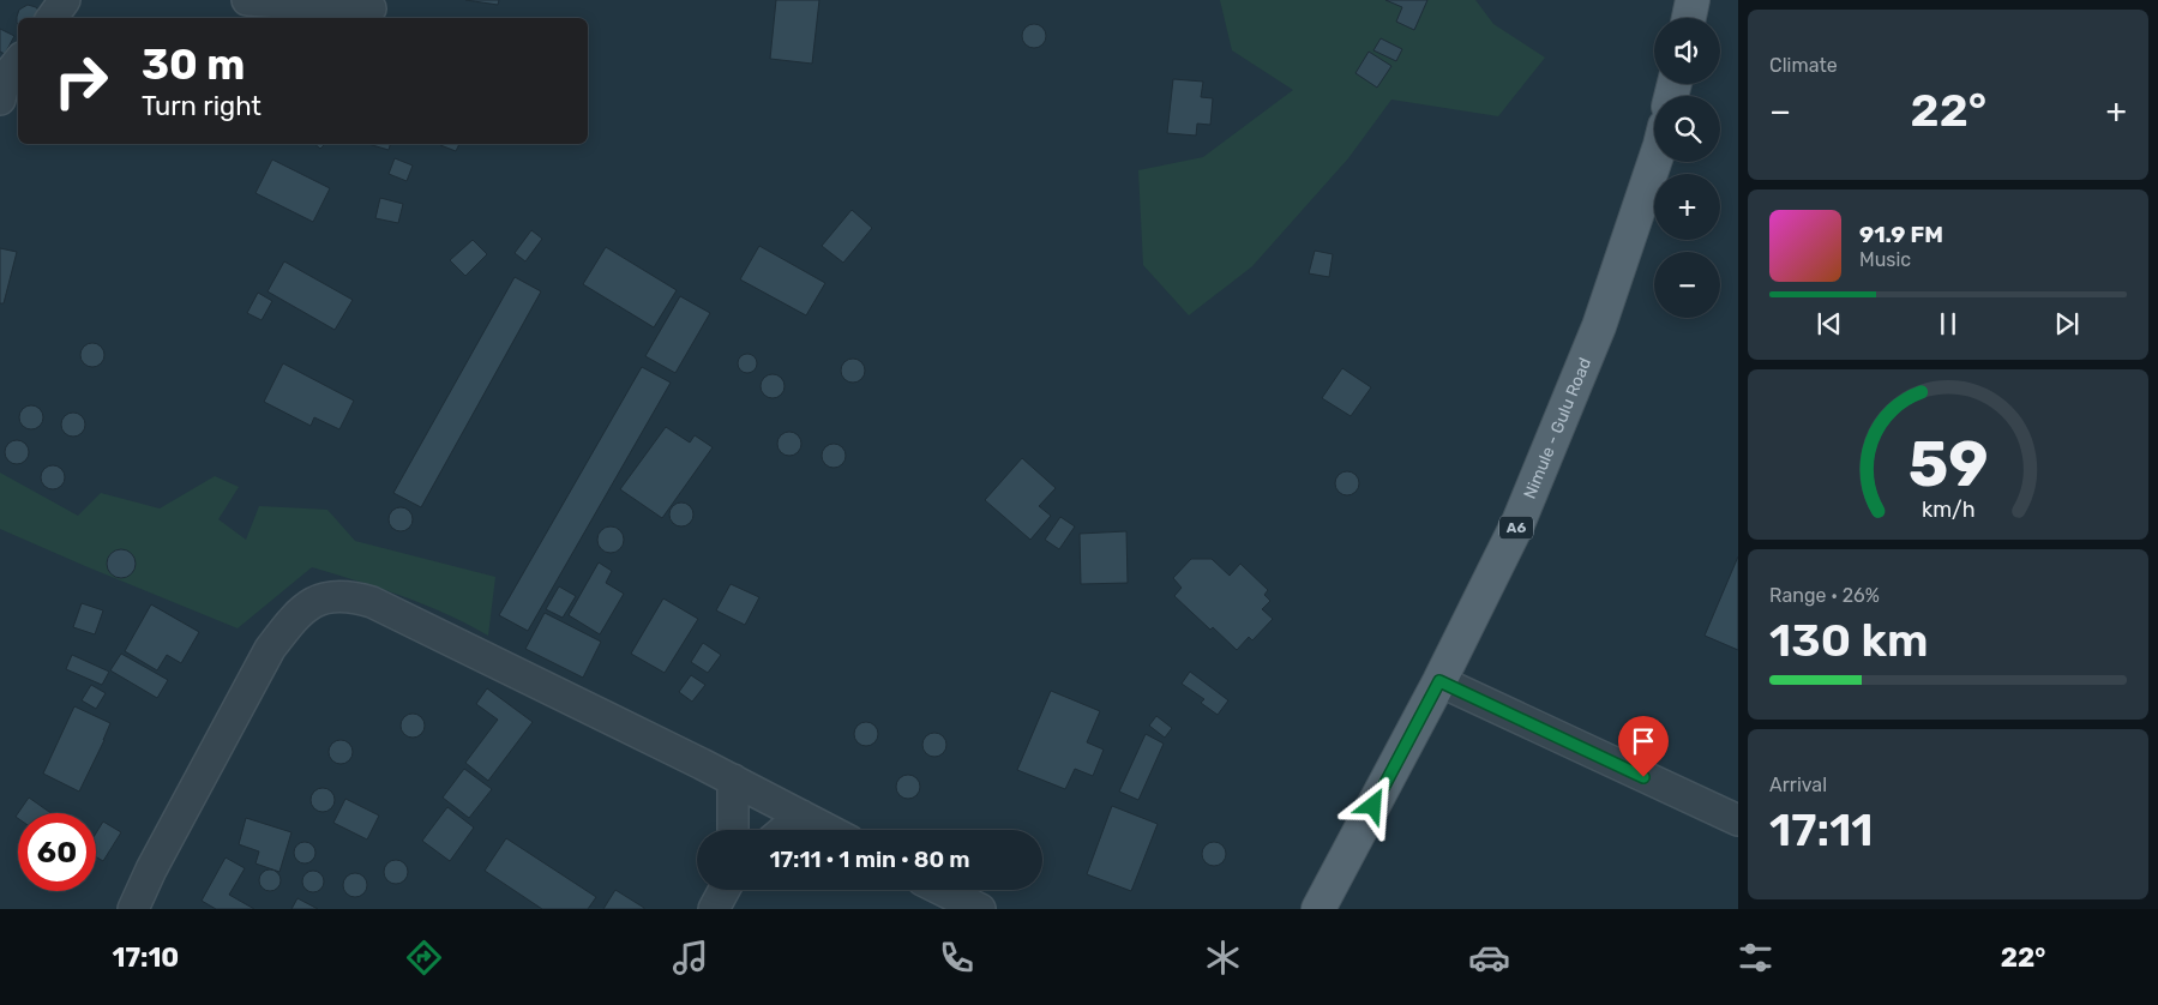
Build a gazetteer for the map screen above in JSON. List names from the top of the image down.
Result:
{
  "streets": {
    "main road": ["Nimule - Gulu Road", "A6"]
  },
  "page": {
    "tile": [
      "Climate",
      ["Range · 26%", "130 km"],
      ["Arrival", "17:11"]
    ],
    "map_buttons": ["+", "−"],
    "turn": ["30 m", "Turn right"],
    "heat": ["−", "22°", "+"],
    "song": ["91.9 FM", "Music"],
    "limit": "60",
    "trip": "17:11 · 1 min · 80 m",
    "tabs": ["17:10", "22°"],
    "gauge": ["59", "km/h"]
  }
}
